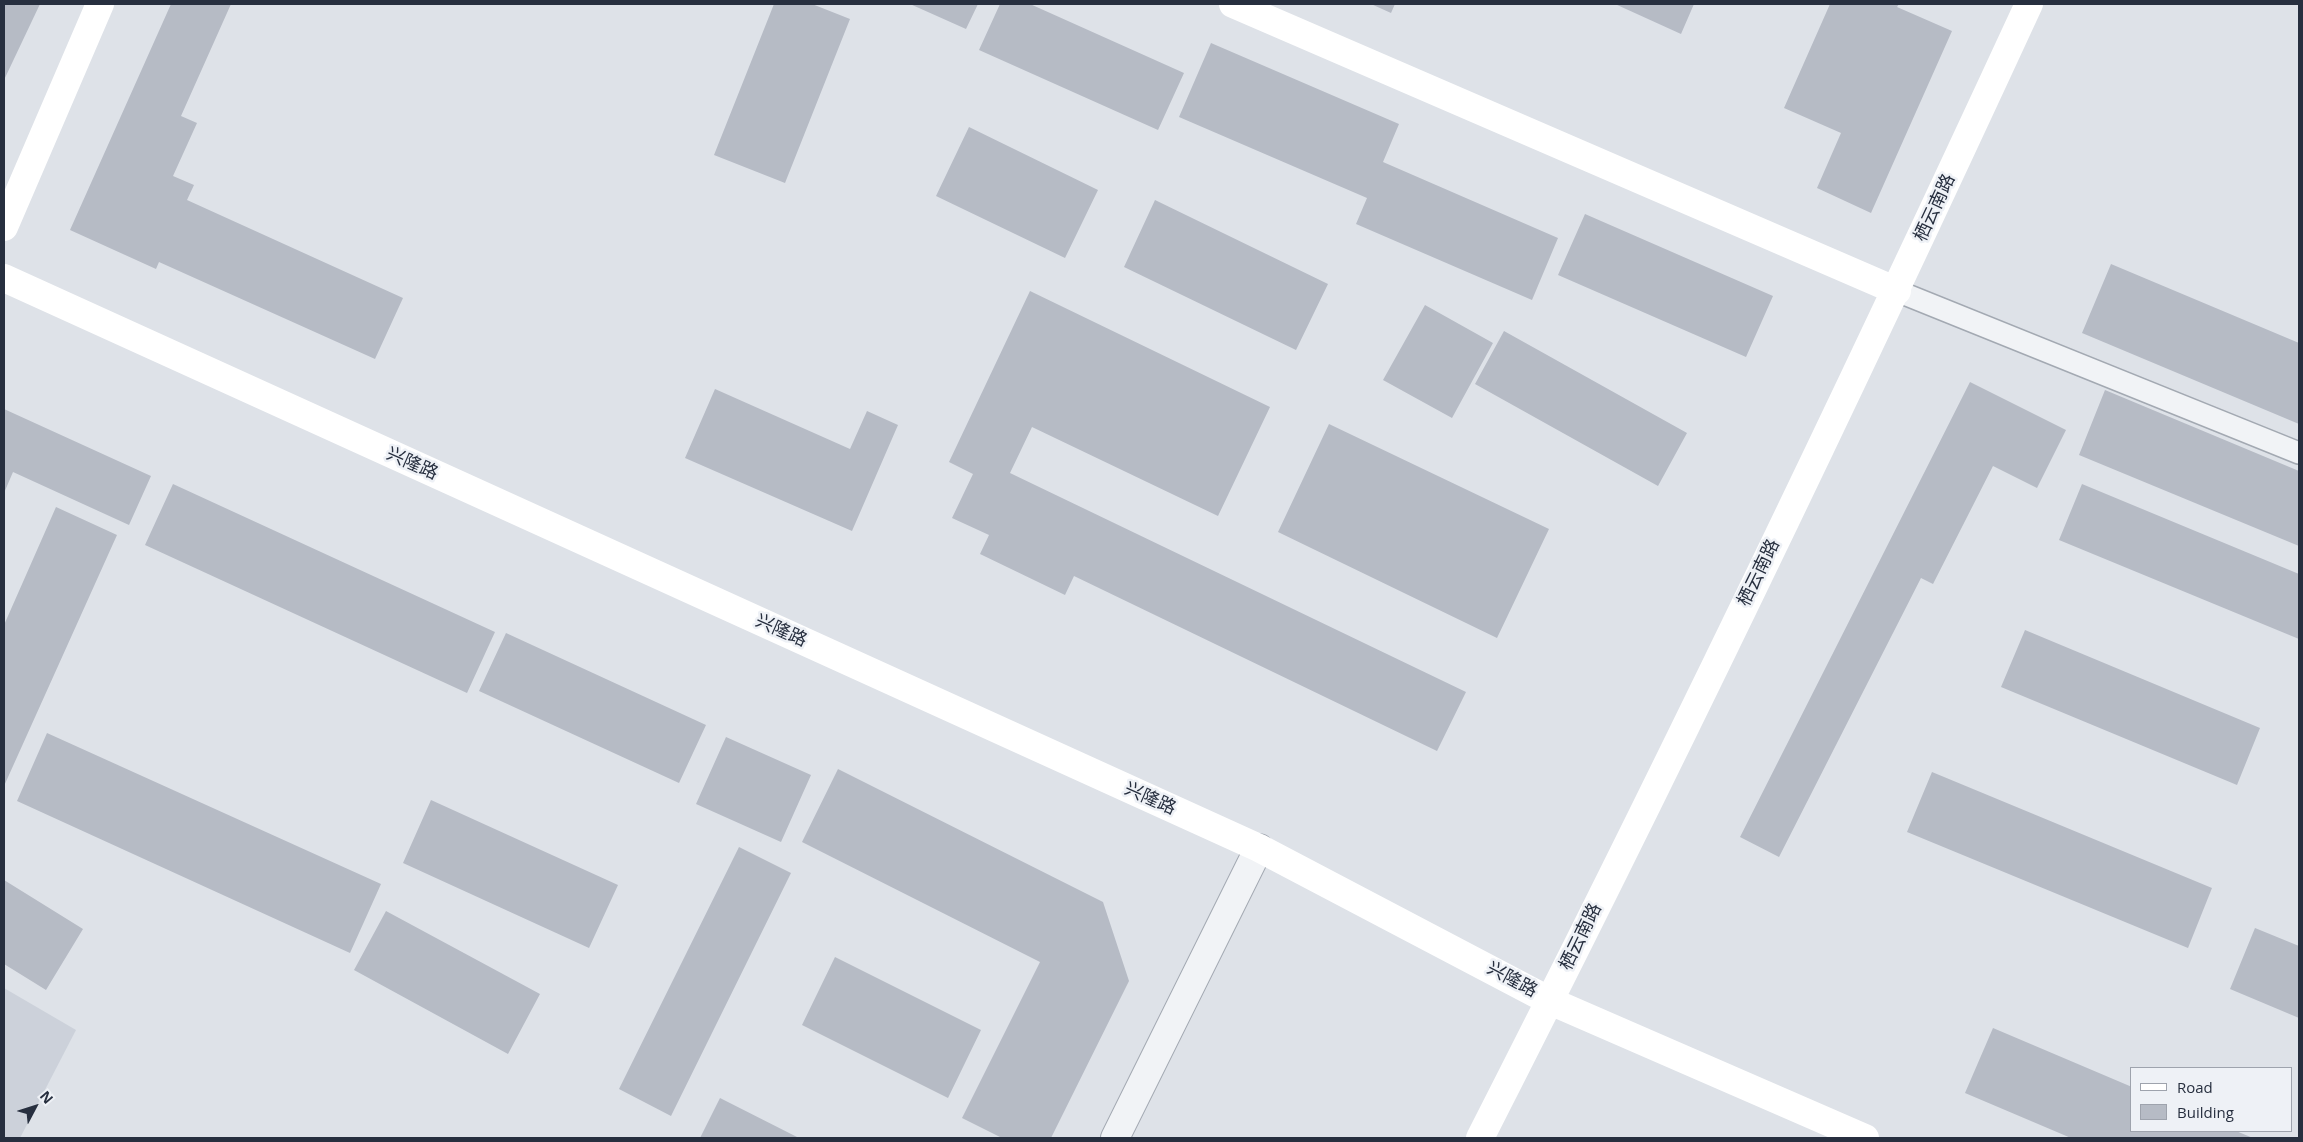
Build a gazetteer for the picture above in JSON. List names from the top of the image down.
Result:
{
  "streets": {
    "street": ["栖云南路", "兴隆路"]
  },
  "crossings": [
    ["栖云南路", "兴隆路"]
  ],
  "legend": ["Road", "Building"],
  "north": "top right"
}
